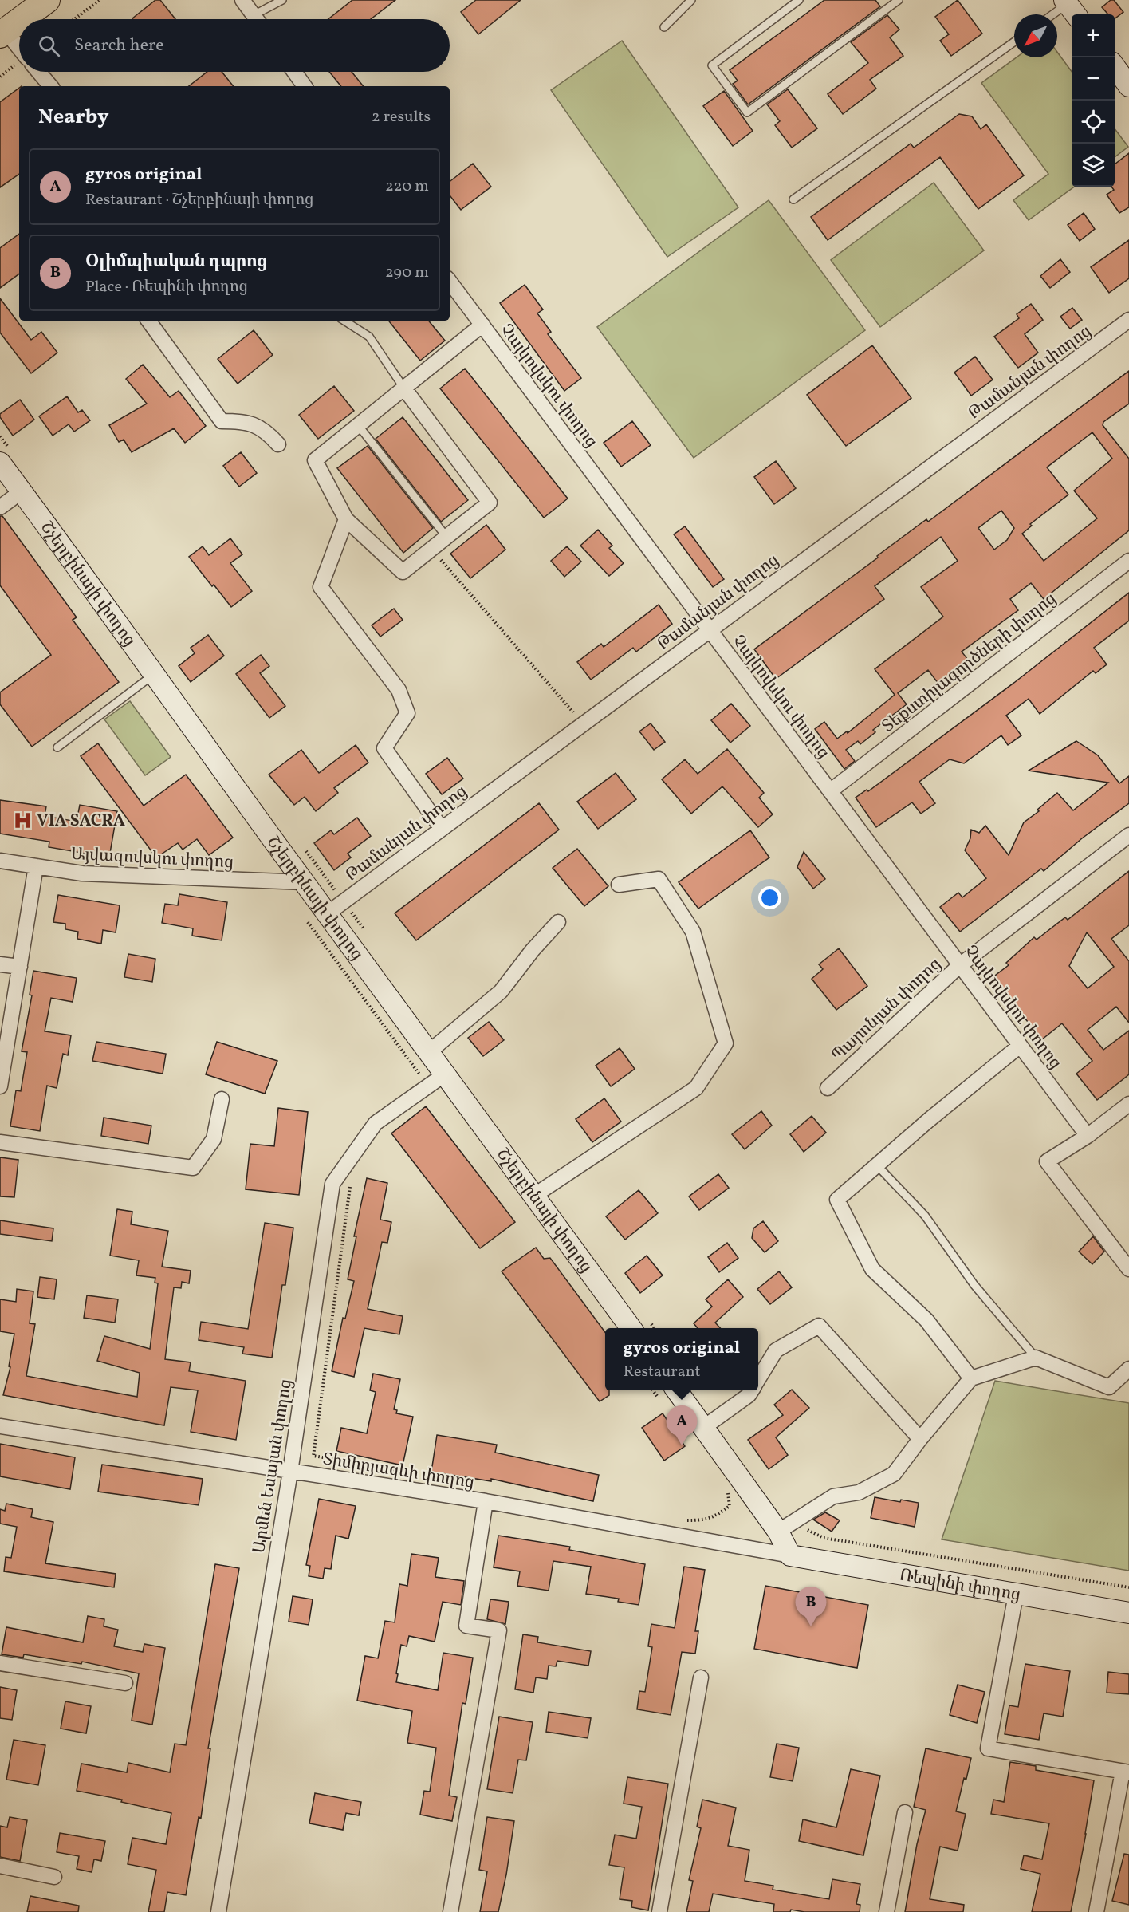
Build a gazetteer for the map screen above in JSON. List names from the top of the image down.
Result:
{
  "streets": {
    "street": [
      "Թամանյան փողոց",
      "Չայկովսկու փողոց",
      "Շչերբինայի փողոց",
      "Տեքստիլագործների փողոց",
      "Այվազովսկու փողոց",
      "Պարոնյան փողոց",
      "Արմեն Եսայան փողոց",
      "Տիմիրյազևի փողոց",
      "Ռեպինի փողոց"
    ]
  },
  "crossings": [
    ["Թամանյան փողոց", "Չայկովսկու փողոց"],
    ["Թամանյան փողոց", "Շչերբինայի փողոց"],
    ["Չայկովսկու փողոց", "Տեքստիլագործների փողոց"],
    ["Չայկովսկու փողոց", "Պարոնյան փողոց"],
    ["Շչերբինայի փողոց", "Այվազովսկու փողոց"],
    ["Շչերբինայի փողոց", "Արմեն Եսայան փողոց"],
    ["Արմեն Եսայան փողոց", "Տիմիրյազևի փողոց"],
    ["Տիմիրյազևի փողոց", "Ռեպինի փողոց"]
  ],
  "places": {
    "hospital": ["VIA SACRA"]
  },
  "north": "bottom left",
  "page": {
    "map_buttons": ["+", "−"],
    "search": "Search here",
    "heading": ["Nearby", "2 results"],
    "list": [
      {
        "mark": "A",
        "name": "gyros original",
        "note": "Restaurant · Շչերբինայի փողոց",
        "value": "220 m"
      },
      {
        "mark": "B",
        "name": "Օլիմպիական դպրոց",
        "note": "Place · Ռեպինի փողոց",
        "value": "290 m"
      }
    ],
    "popup": ["gyros original", "Restaurant"],
    "pins": ["A", "B"]
  }
}
